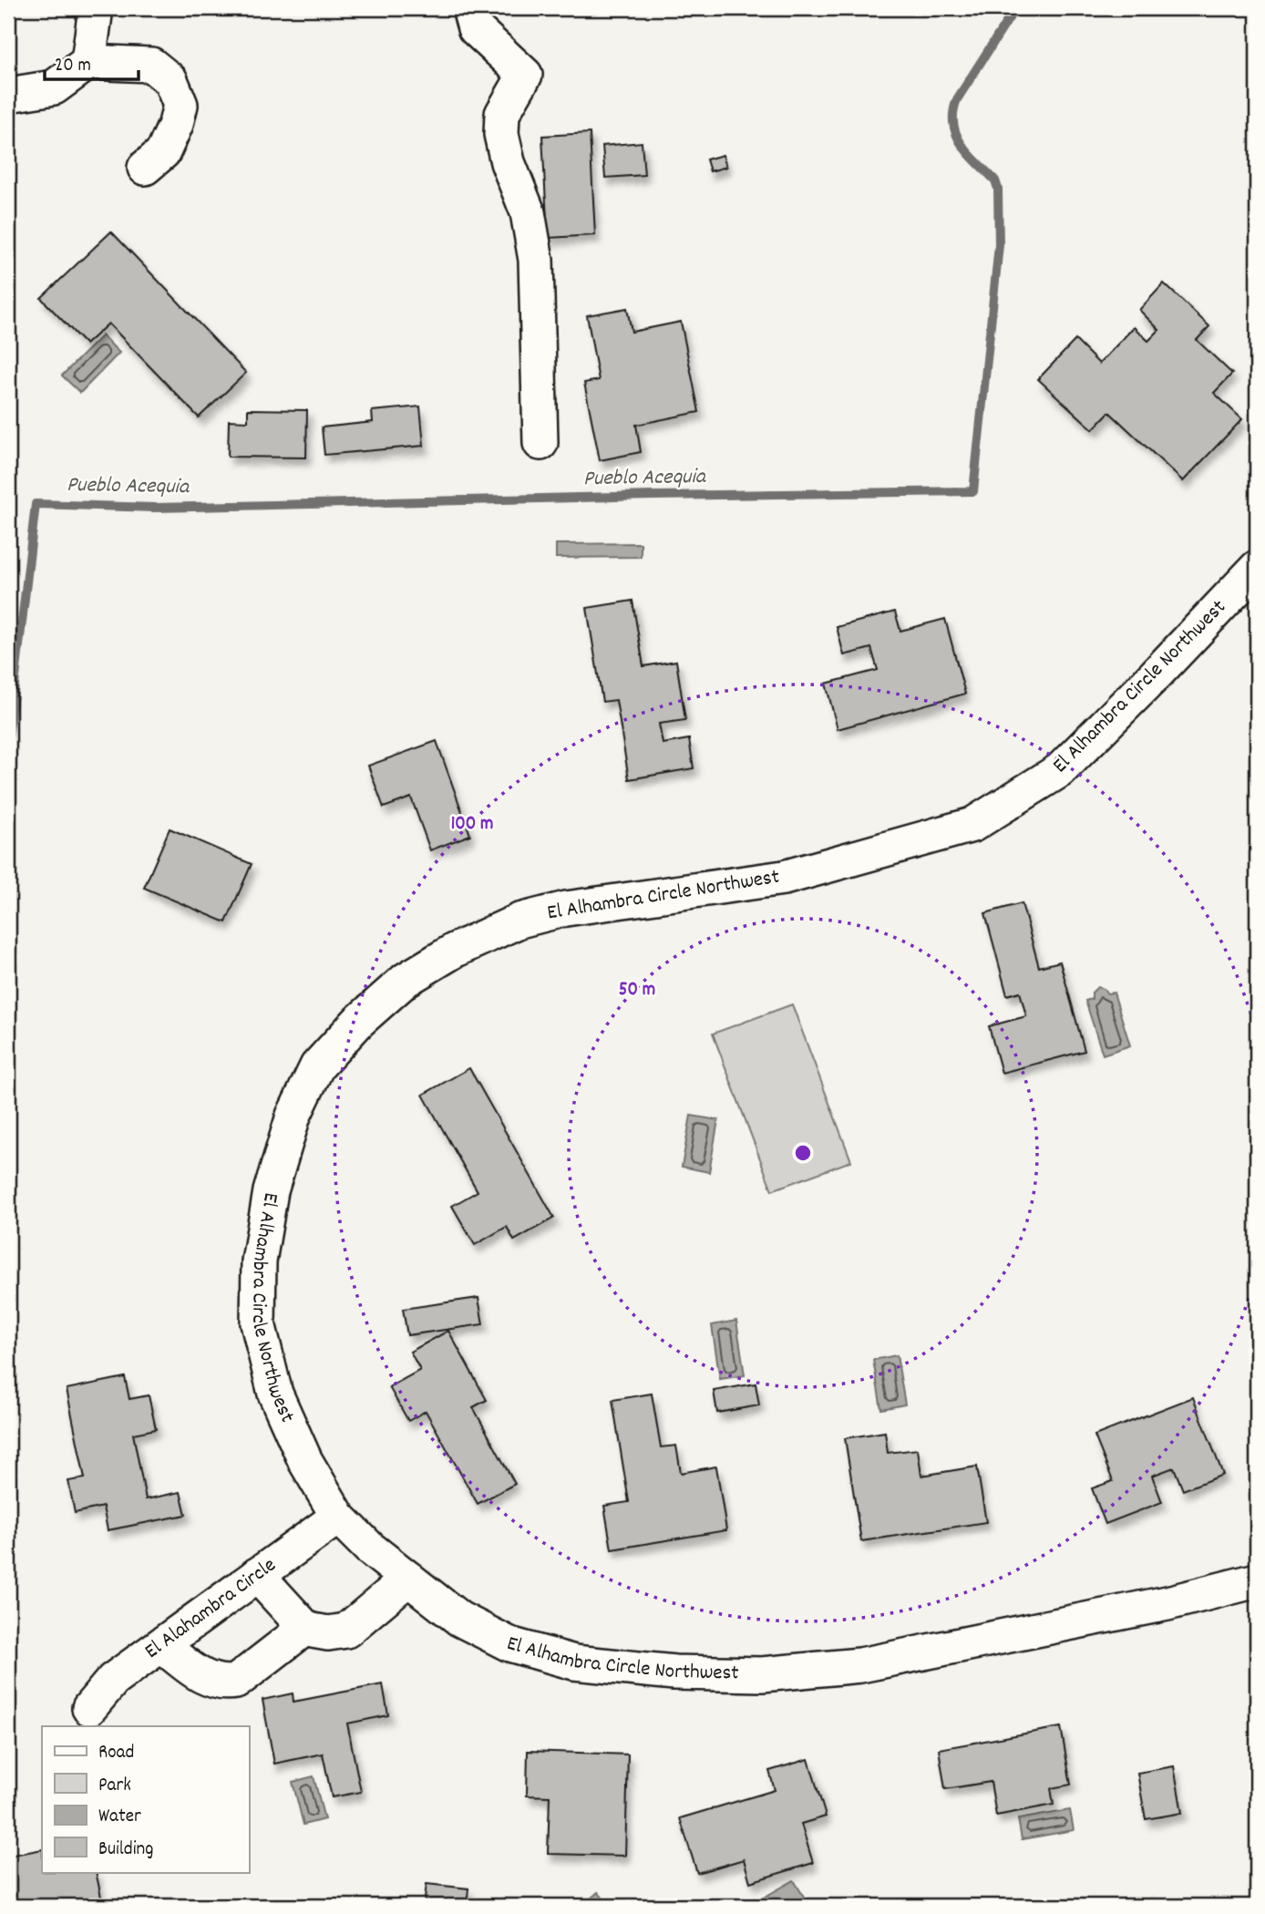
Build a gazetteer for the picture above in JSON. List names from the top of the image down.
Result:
{
  "streets": {
    "street": ["El Alhambra Circle Northwest", "El Alahambra Circle"]
  },
  "crossings": [
    ["El Alhambra Circle Northwest", "El Alahambra Circle"]
  ],
  "water": ["Pueblo Acequia"],
  "legend": [
    "Road",
    "Park",
    "Water",
    "Building"
  ],
  "scale_bar": "20 m",
  "rings": ["100 m", "50 m"]
}
